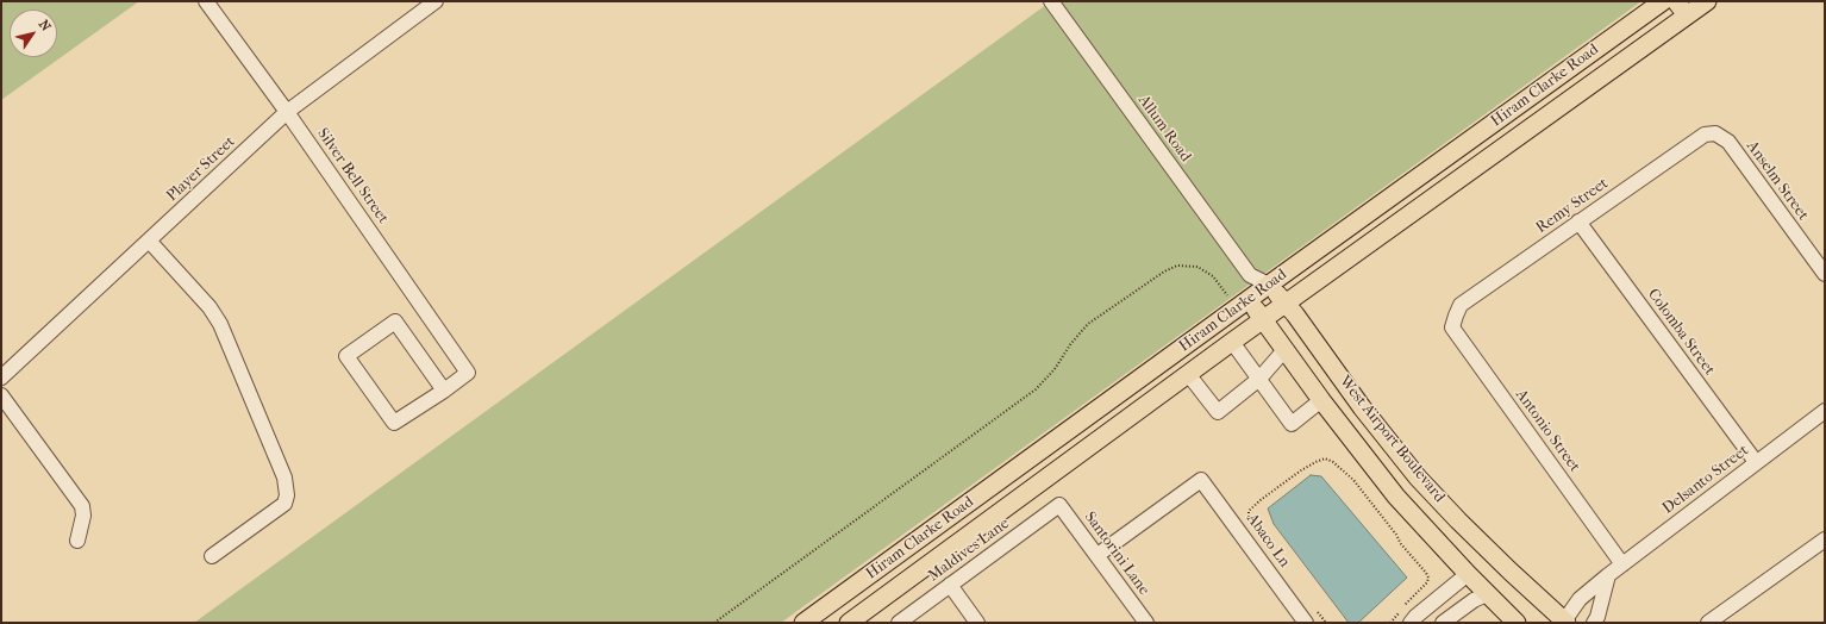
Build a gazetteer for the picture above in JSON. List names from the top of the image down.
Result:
{
  "streets": {
    "main road": ["Hiram Clarke Road", "West Airport Boulevard"],
    "street": [
      "Allum Road",
      "Player Street",
      "Silver Bell Street",
      "Anselm Street",
      "Remy Street",
      "Colomba Street",
      "Antonio Street",
      "Delsanto Street",
      "Abaco Ln",
      "Maldives Lane",
      "Santorini Lane"
    ]
  },
  "crossings": [
    ["Hiram Clarke Road", "Allum Road"],
    ["Hiram Clarke Road", "West Airport Boulevard"],
    ["Allum Road", "West Airport Boulevard"],
    ["Player Street", "Silver Bell Street"],
    ["Anselm Street", "Remy Street"],
    ["Remy Street", "Colomba Street"],
    ["Remy Street", "Antonio Street"],
    ["Colomba Street", "Delsanto Street"],
    ["Antonio Street", "Delsanto Street"],
    ["West Airport Boulevard", "Delsanto Street"],
    ["Abaco Ln", "Santorini Lane"],
    ["Maldives Lane", "Santorini Lane"]
  ],
  "north": "top right"
}
